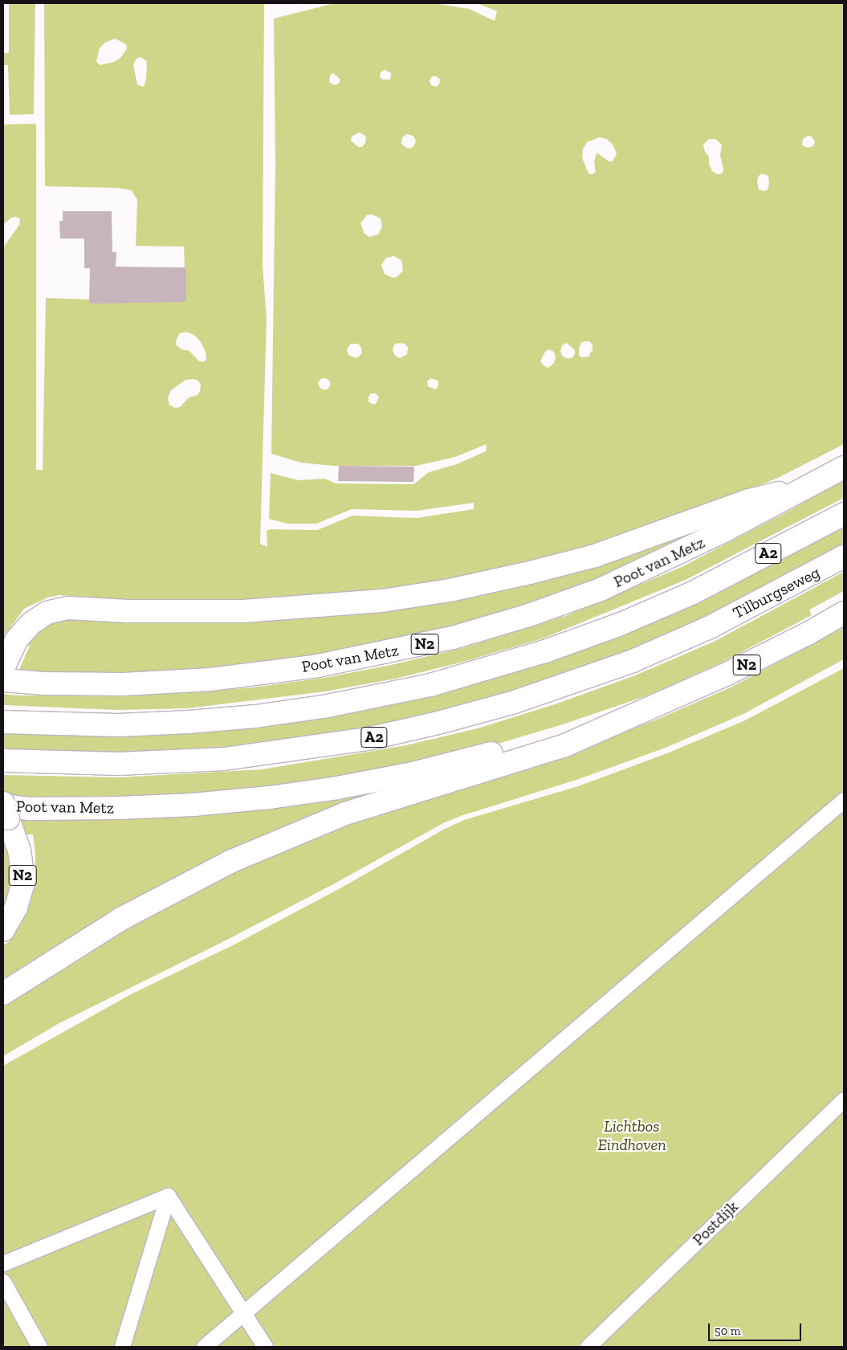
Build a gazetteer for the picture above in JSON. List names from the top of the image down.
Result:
{
  "streets": {
    "highway": [
      "A2",
      "Poot van Metz",
      "Tilburgseweg",
      "N2"
    ],
    "street": ["Postdijk"]
  },
  "crossings": [
    ["Poot van Metz", "N2"]
  ],
  "parks": ["Lichtbos Eindhoven"],
  "scale_bar": "50 m"
}
